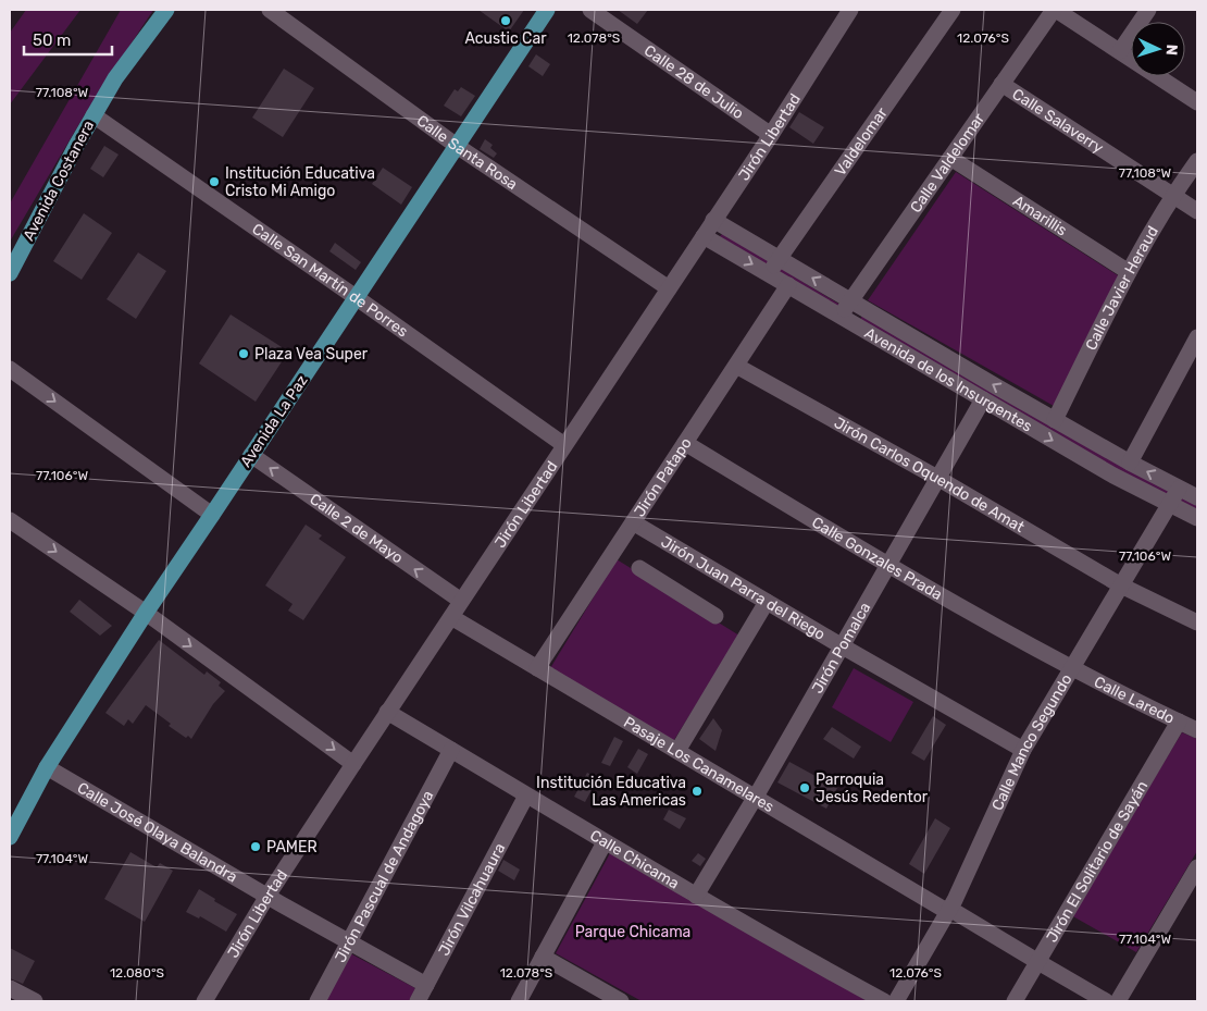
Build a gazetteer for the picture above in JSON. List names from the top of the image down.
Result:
{
  "streets": {
    "main road": ["Avenida Costanera", "Avenida La Paz"],
    "street": [
      "Calle 28 de Julio",
      "Calle Salaverry",
      "Jirón Libertad",
      "Valdelomar",
      "Calle Santa Rosa",
      "Calle Valdelomar",
      "Amarillis",
      "Calle San Martín de Porres",
      "Calle Javier Heraud",
      "Avenida de los Insurgentes",
      "Jirón Carlos Oquendo de Amat",
      "Jirón Patapo",
      "Calle 2 de Mayo",
      "Calle Gonzales Prada",
      "Jirón Juan Parra del Riego",
      "Jirón Pomalca",
      "Calle Laredo",
      "Calle Manco Segundo",
      "Pasaje Los Canamelares",
      "Calle José Olaya Balandra",
      "Calle Chicama",
      "Jirón El Solitario de Sayán",
      "Jirón Pascual de Andagoya",
      "Jirón Vilcahuaura"
    ]
  },
  "crossings": [
    ["Calle 28 de Julio", "Jirón Libertad"],
    ["Calle Salaverry", "Calle Valdelomar"],
    ["Calle Salaverry", "Calle Javier Heraud"],
    ["Jirón Libertad", "Calle Santa Rosa"],
    ["Jirón Libertad", "Calle San Martín de Porres"],
    ["Jirón Libertad", "Avenida de los Insurgentes"],
    ["Jirón Libertad", "Calle 2 de Mayo"],
    ["Jirón Libertad", "Pasaje Los Canamelares"],
    ["Jirón Libertad", "Calle José Olaya Balandra"],
    ["Jirón Libertad", "Calle Chicama"],
    ["Valdelomar", "Avenida de los Insurgentes"],
    ["Calle Santa Rosa", "Avenida La Paz"],
    ["Calle Valdelomar", "Amarillis"],
    ["Calle Valdelomar", "Avenida de los Insurgentes"],
    ["Avenida Costanera", "Calle San Martín de Porres"],
    ["Amarillis", "Calle Javier Heraud"],
    ["Calle San Martín de Porres", "Avenida La Paz"],
    ["Calle Javier Heraud", "Avenida de los Insurgentes"],
    ["Avenida de los Insurgentes", "Jirón Patapo"],
    ["Avenida de los Insurgentes", "Jirón Pomalca"],
    ["Avenida de los Insurgentes", "Calle Manco Segundo"],
    ["Avenida La Paz", "Calle 2 de Mayo"],
    ["Avenida La Paz", "Calle José Olaya Balandra"],
    ["Jirón Carlos Oquendo de Amat", "Jirón Patapo"],
    ["Jirón Carlos Oquendo de Amat", "Jirón Pomalca"],
    ["Jirón Carlos Oquendo de Amat", "Calle Manco Segundo"],
    ["Jirón Patapo", "Calle Gonzales Prada"],
    ["Jirón Patapo", "Jirón Juan Parra del Riego"],
    ["Jirón Patapo", "Pasaje Los Canamelares"],
    ["Calle Gonzales Prada", "Jirón Pomalca"],
    ["Calle Gonzales Prada", "Calle Laredo"],
    ["Calle Gonzales Prada", "Calle Manco Segundo"],
    ["Jirón Juan Parra del Riego", "Jirón Pomalca"],
    ["Jirón Juan Parra del Riego", "Calle Manco Segundo"],
    ["Jirón Pomalca", "Pasaje Los Canamelares"],
    ["Jirón Pomalca", "Calle Chicama"],
    ["Calle Laredo", "Calle Manco Segundo"],
    ["Calle Laredo", "Jirón El Solitario de Sayán"],
    ["Calle Manco Segundo", "Pasaje Los Canamelares"],
    ["Calle José Olaya Balandra", "Jirón Pascual de Andagoya"],
    ["Calle José Olaya Balandra", "Jirón Vilcahuaura"],
    ["Calle Chicama", "Jirón Pascual de Andagoya"],
    ["Calle Chicama", "Jirón Vilcahuaura"]
  ],
  "one_way": ["Calle 2 de Mayo"],
  "parks": ["Parque Chicama"],
  "places": [
    "Acustic Car",
    "Institución Educativa Cristo Mi Amigo",
    "Plaza Vea Super",
    "Parroquia Jesús Redentor",
    "Institución Educativa Las Americas",
    "PAMER"
  ],
  "scale_bar": "50 m",
  "north": "right",
  "coordinates": [
    "12.078°S",
    "12.076°S",
    "77.108°W",
    "77.106°W",
    "77.104°W",
    "12.080°S"
  ]
}
